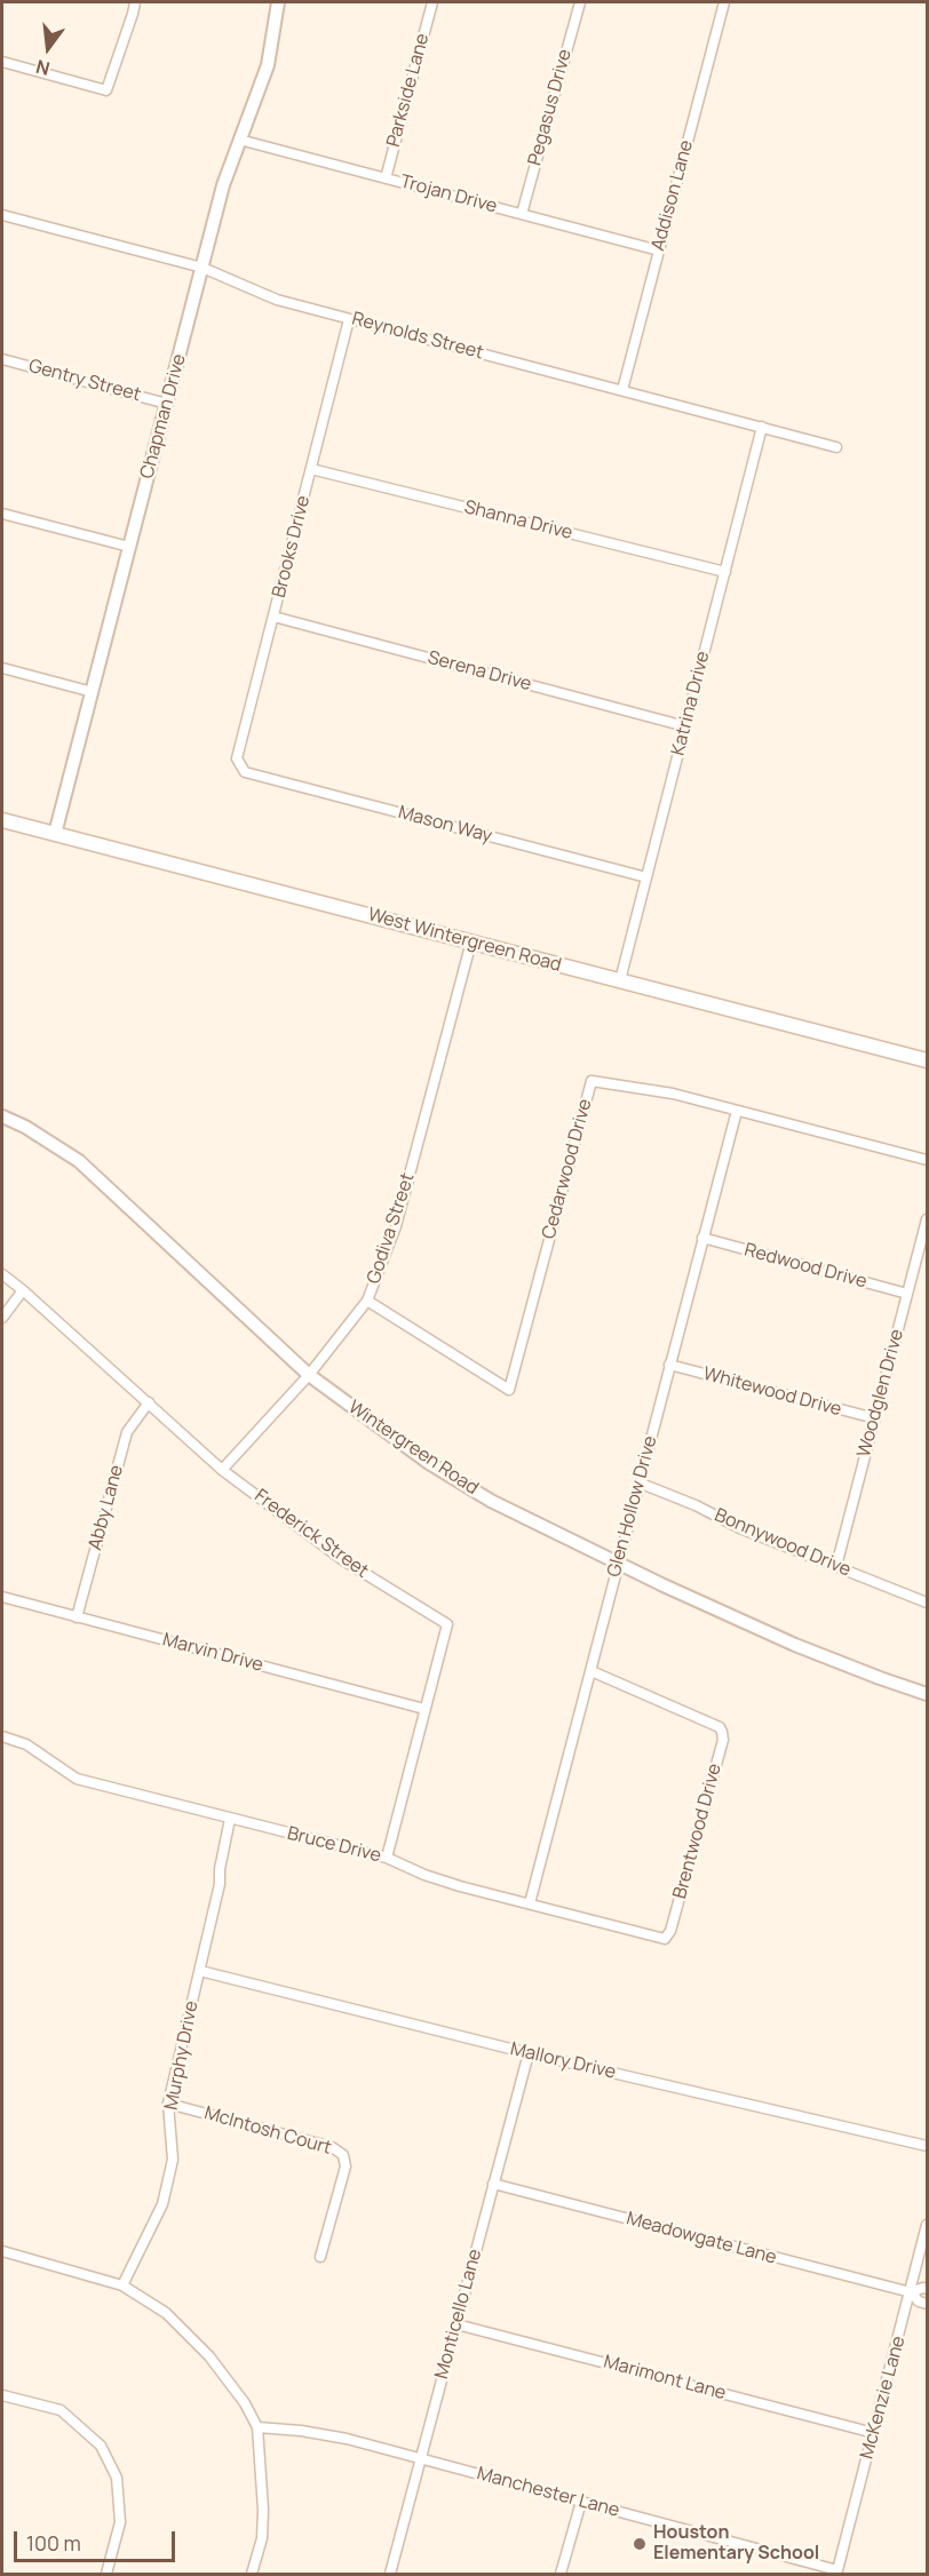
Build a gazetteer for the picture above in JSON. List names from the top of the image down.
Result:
{
  "streets": {
    "main road": ["West Wintergreen Road"],
    "street": [
      "Parkside Lane",
      "Pegasus Drive",
      "Trojan Drive",
      "Addison Lane",
      "Reynolds Street",
      "Gentry Street",
      "Chapman Drive",
      "Shanna Drive",
      "Brooks Drive",
      "Serena Drive",
      "Katrina Drive",
      "Mason Way",
      "Cedarwood Drive",
      "Godiva Street",
      "Redwood Drive",
      "Whitewood Drive",
      "Woodglen Drive",
      "Wintergreen Road",
      "Glen Hollow Drive",
      "Abby Lane",
      "Frederick Street",
      "Bonnywood Drive",
      "Marvin Drive",
      "Brentwood Drive",
      "Bruce Drive",
      "Murphy Drive",
      "Mallory Drive",
      "McIntosh Court",
      "Meadowgate Lane",
      "Monticello Lane",
      "Marimont Lane",
      "McKenzie Lane",
      "Manchester Lane"
    ]
  },
  "crossings": [
    ["Parkside Lane", "Trojan Drive"],
    ["Pegasus Drive", "Trojan Drive"],
    ["Trojan Drive", "Addison Lane"],
    ["Trojan Drive", "Chapman Drive"],
    ["Addison Lane", "Reynolds Street"],
    ["Reynolds Street", "Chapman Drive"],
    ["Reynolds Street", "Brooks Drive"],
    ["Reynolds Street", "Katrina Drive"],
    ["Gentry Street", "Chapman Drive"],
    ["Chapman Drive", "West Wintergreen Road"],
    ["Shanna Drive", "Brooks Drive"],
    ["Shanna Drive", "Katrina Drive"],
    ["Brooks Drive", "Serena Drive"],
    ["Brooks Drive", "Mason Way"],
    ["Serena Drive", "Katrina Drive"],
    ["Katrina Drive", "Mason Way"],
    ["Katrina Drive", "West Wintergreen Road"],
    ["West Wintergreen Road", "Godiva Street"],
    ["Cedarwood Drive", "Godiva Street"],
    ["Cedarwood Drive", "Glen Hollow Drive"],
    ["Godiva Street", "Wintergreen Road"],
    ["Godiva Street", "Frederick Street"],
    ["Redwood Drive", "Woodglen Drive"],
    ["Redwood Drive", "Glen Hollow Drive"],
    ["Whitewood Drive", "Woodglen Drive"],
    ["Whitewood Drive", "Glen Hollow Drive"],
    ["Woodglen Drive", "Bonnywood Drive"],
    ["Wintergreen Road", "Glen Hollow Drive"],
    ["Glen Hollow Drive", "Bonnywood Drive"],
    ["Glen Hollow Drive", "Brentwood Drive"],
    ["Glen Hollow Drive", "Bruce Drive"],
    ["Abby Lane", "Frederick Street"],
    ["Abby Lane", "Marvin Drive"],
    ["Frederick Street", "Marvin Drive"],
    ["Frederick Street", "Bruce Drive"],
    ["Brentwood Drive", "Bruce Drive"],
    ["Bruce Drive", "Murphy Drive"],
    ["Murphy Drive", "Mallory Drive"],
    ["Murphy Drive", "McIntosh Court"],
    ["Mallory Drive", "Monticello Lane"],
    ["Meadowgate Lane", "Monticello Lane"],
    ["Meadowgate Lane", "McKenzie Lane"],
    ["Monticello Lane", "Marimont Lane"],
    ["Monticello Lane", "Manchester Lane"],
    ["Marimont Lane", "McKenzie Lane"],
    ["McKenzie Lane", "Manchester Lane"]
  ],
  "places": ["Houston Elementary School"],
  "scale_bar": "100 m",
  "north": "bottom"
}
